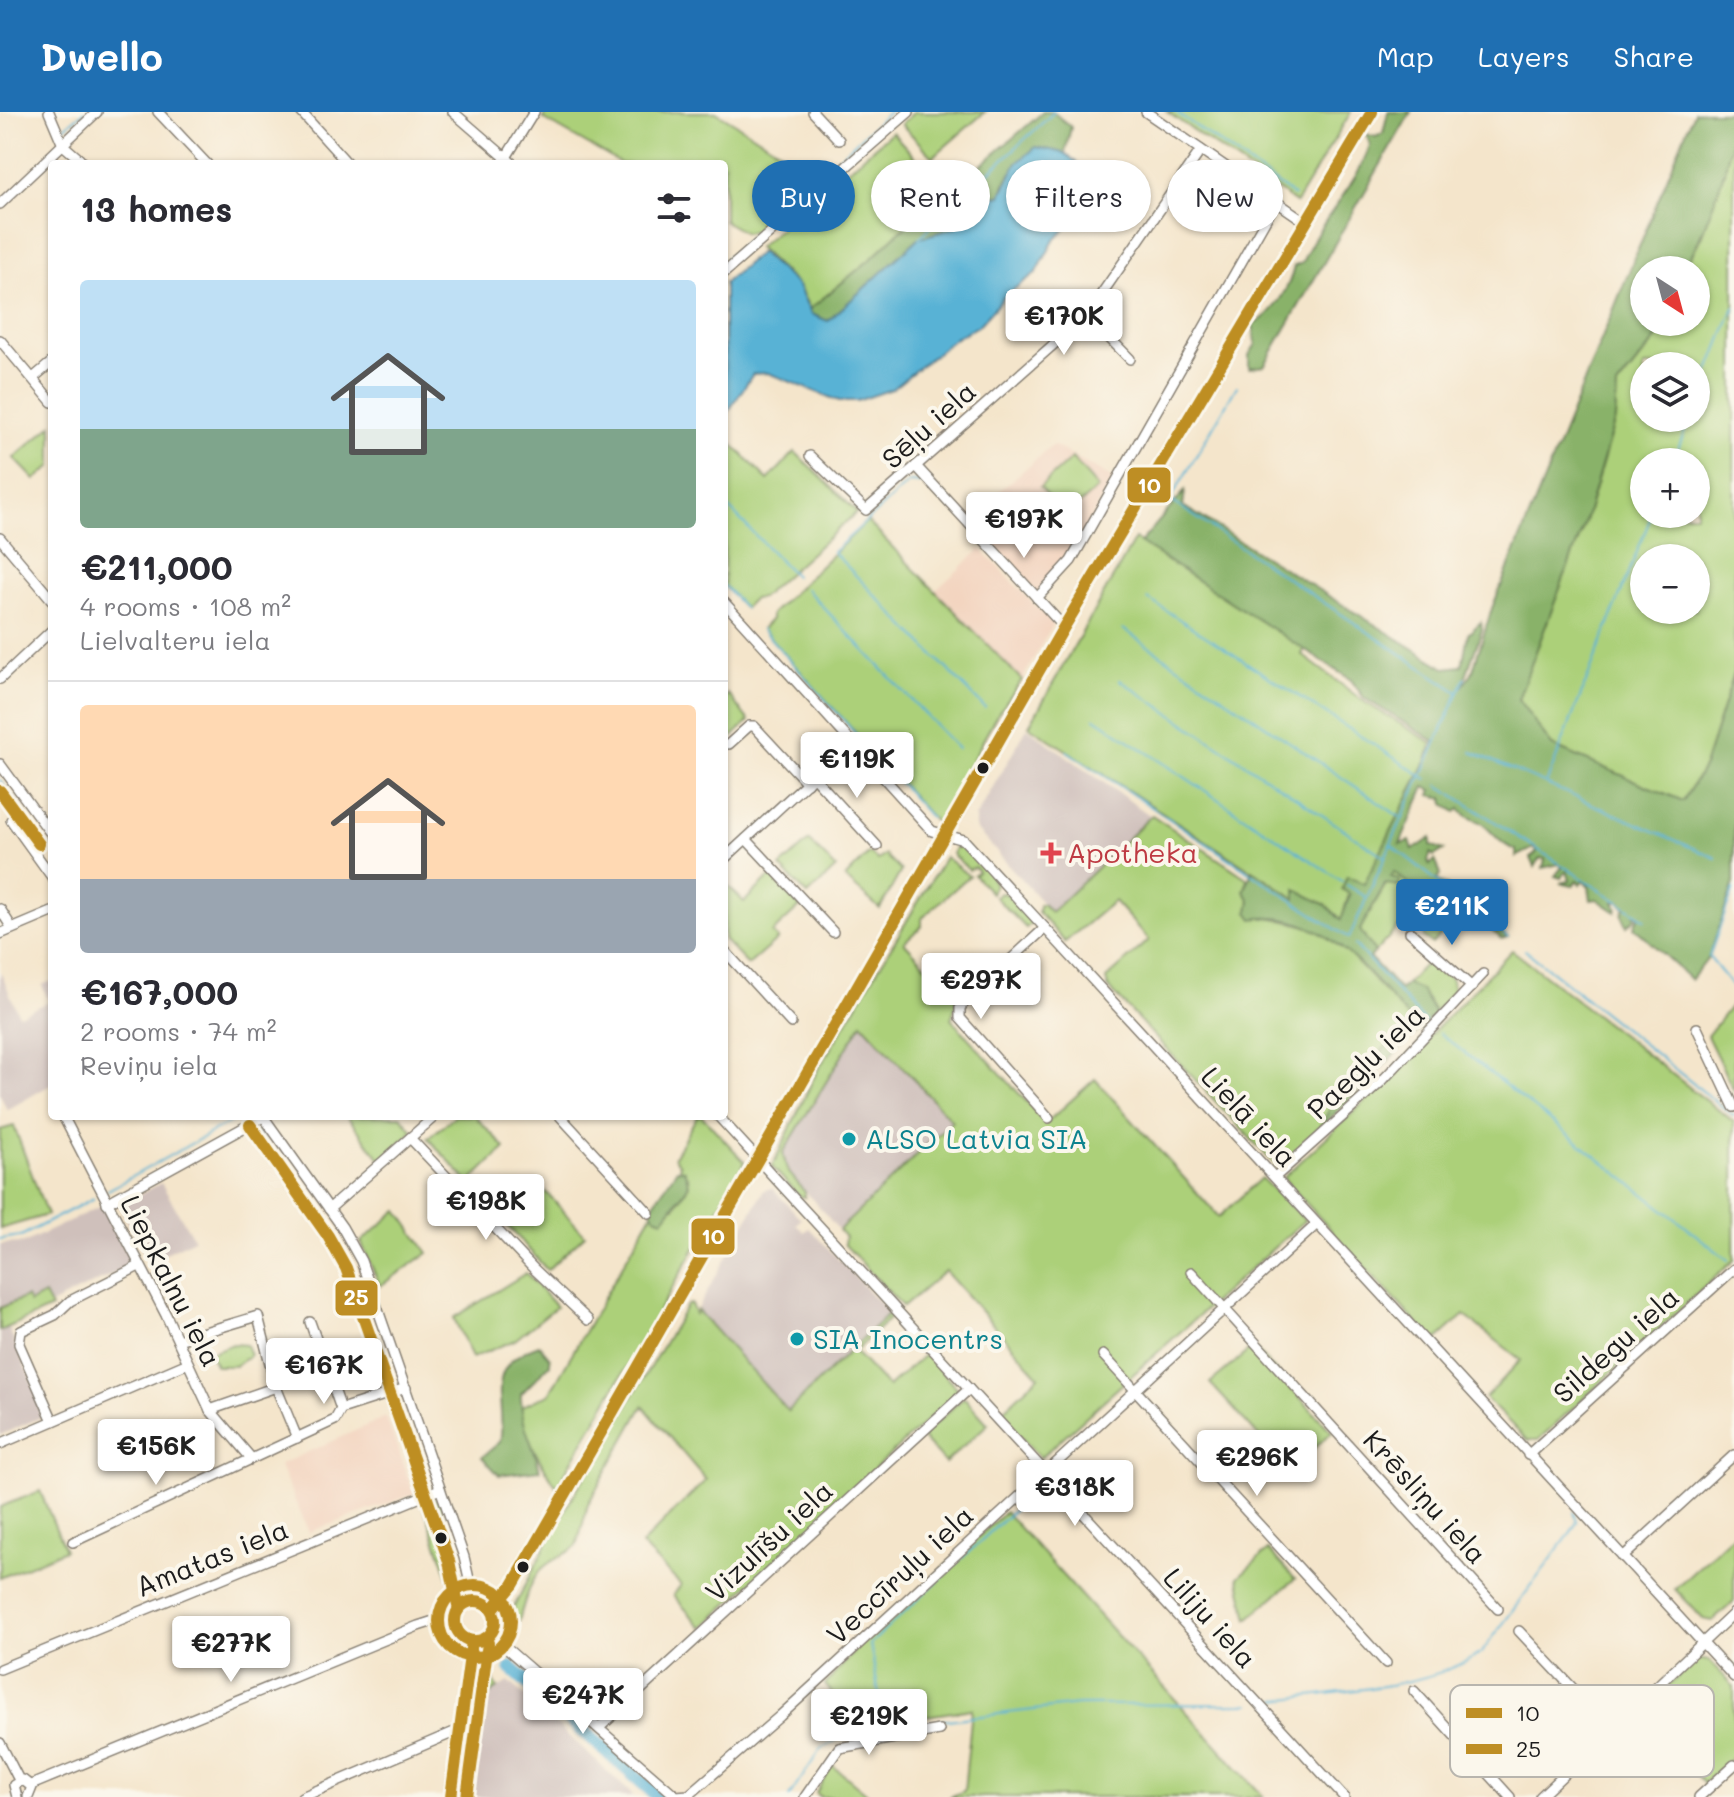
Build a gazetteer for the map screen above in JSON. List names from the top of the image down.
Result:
{
  "streets": {
    "street": [
      "Sēļu iela",
      "Paegļu iela",
      "Lielā iela",
      "Liepkalnu iela",
      "Sildegu iela",
      "Krēsliņu iela",
      "Vizulīšu iela",
      "Amatas iela",
      "Veccīruļu iela",
      "Liliju iela"
    ]
  },
  "crossings": [
    ["Paegļu iela", "Lielā iela"],
    ["Lielā iela", "Sildegu iela"],
    ["Lielā iela", "Veccīruļu iela"],
    ["Krēsliņu iela", "Veccīruļu iela"],
    ["Vizulīšu iela", "Liliju iela"],
    ["Veccīruļu iela", "Liliju iela"]
  ],
  "places": {
    "health": ["Apotheka"],
    "other": ["ALSO Latvia SIA", "SIA Inocentrs"]
  },
  "lines": ["transit line 10", "transit line 25"],
  "legend": ["10", "25"],
  "north": "bottom right",
  "page": {
    "header": "Dwello",
    "nav": ["Map", "Layers", "Share"],
    "chip": [
      "Buy",
      "Rent",
      "Filters",
      "New"
    ],
    "heading": "13 homes",
    "map_buttons": ["+", "−"],
    "list": [
      {
        "name": "€211,000",
        "note": "4 rooms · 108 m² · Lielvalteru iela"
      },
      {
        "name": "€167,000",
        "note": "2 rooms · 74 m² · Reviņu iela"
      }
    ],
    "price": [
      "€170K",
      "€197K",
      "€119K",
      "€211K",
      "€297K",
      "€198K",
      "€167K",
      "€156K",
      "€296K",
      "€318K",
      "€277K",
      "€247K",
      "€219K"
    ]
  }
}
